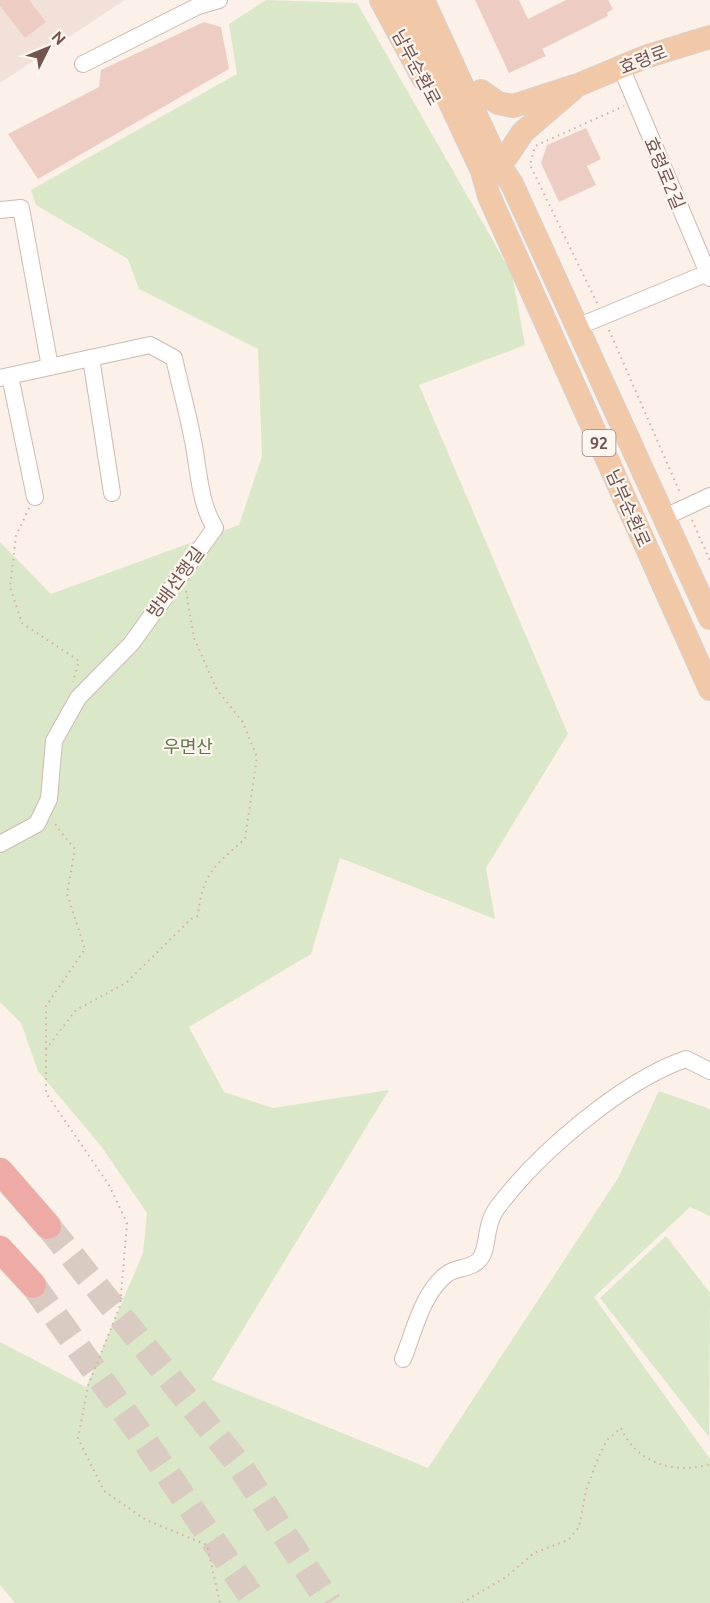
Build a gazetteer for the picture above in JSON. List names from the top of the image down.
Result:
{
  "streets": {
    "main road": ["효령로", "남부순환로", "92"],
    "street": ["효령로2길", "방배선행길"]
  },
  "crossings": [
    ["효령로", "효령로2길"]
  ],
  "parks": ["우면산"],
  "north": "top right"
}
